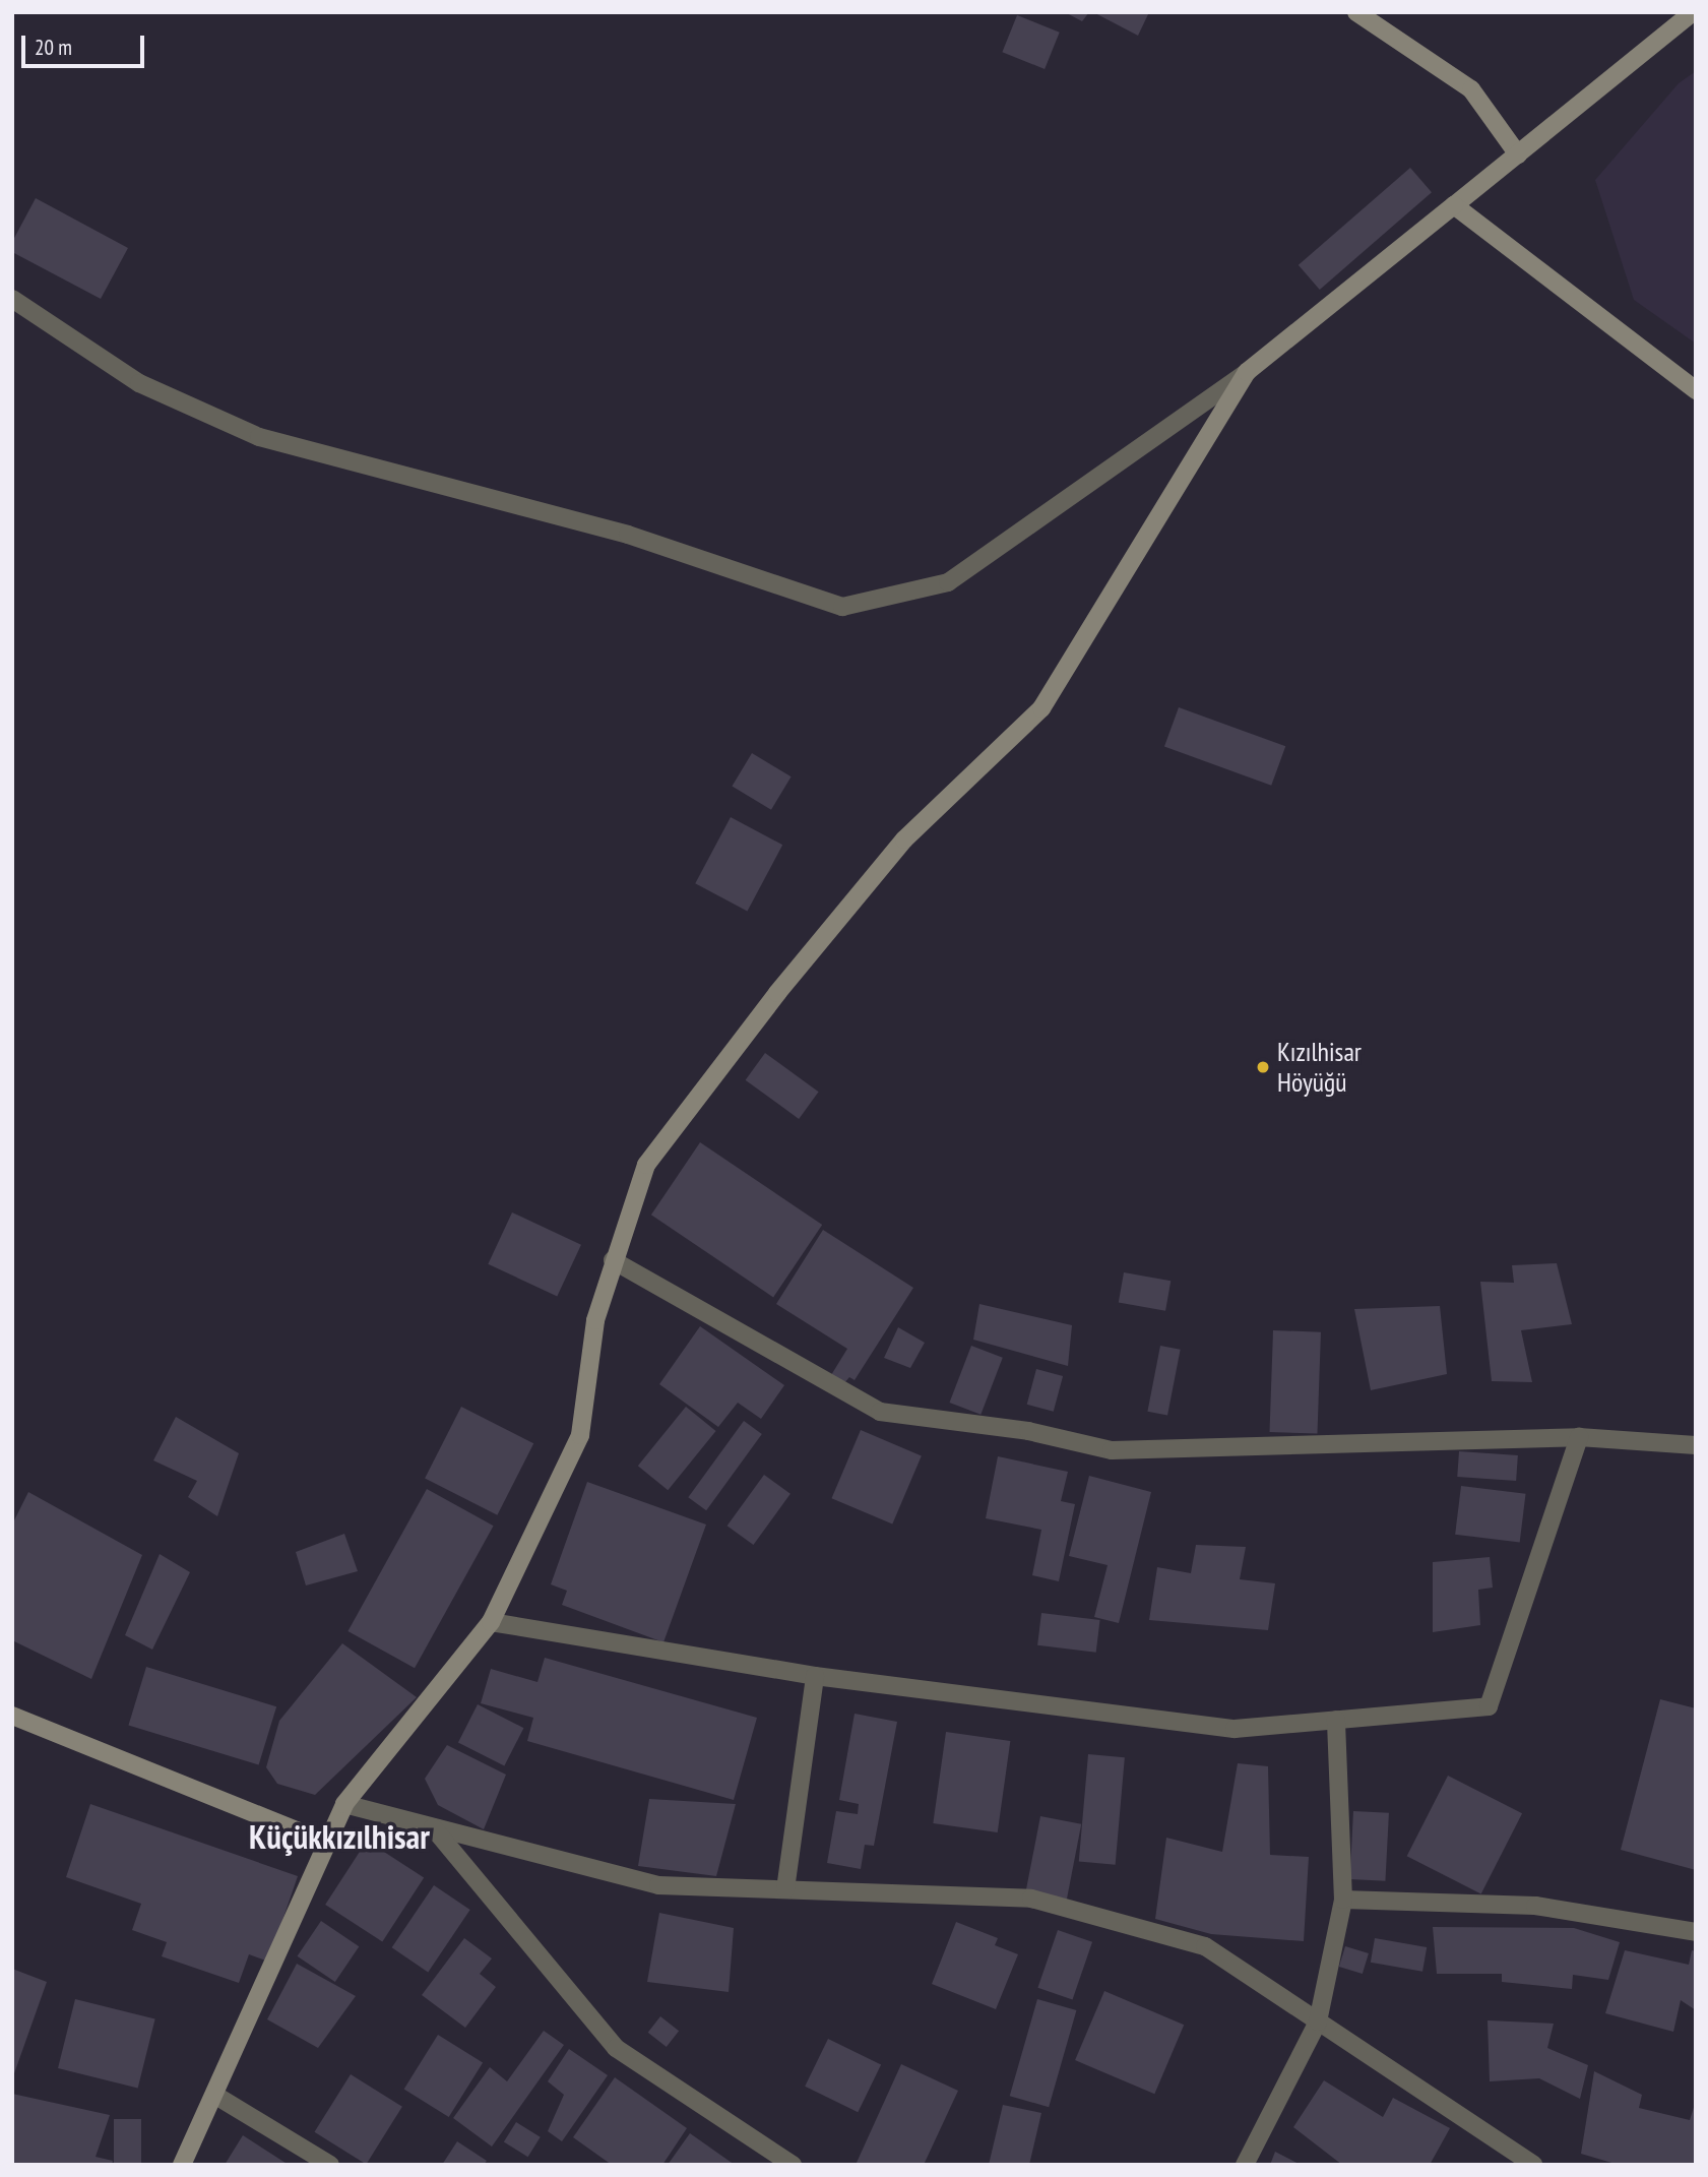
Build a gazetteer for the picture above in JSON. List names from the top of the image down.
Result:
{
  "districts": ["Küçükkızılhisar"],
  "places": ["Kızılhisar Höyüğü"],
  "scale_bar": "20 m"
}
